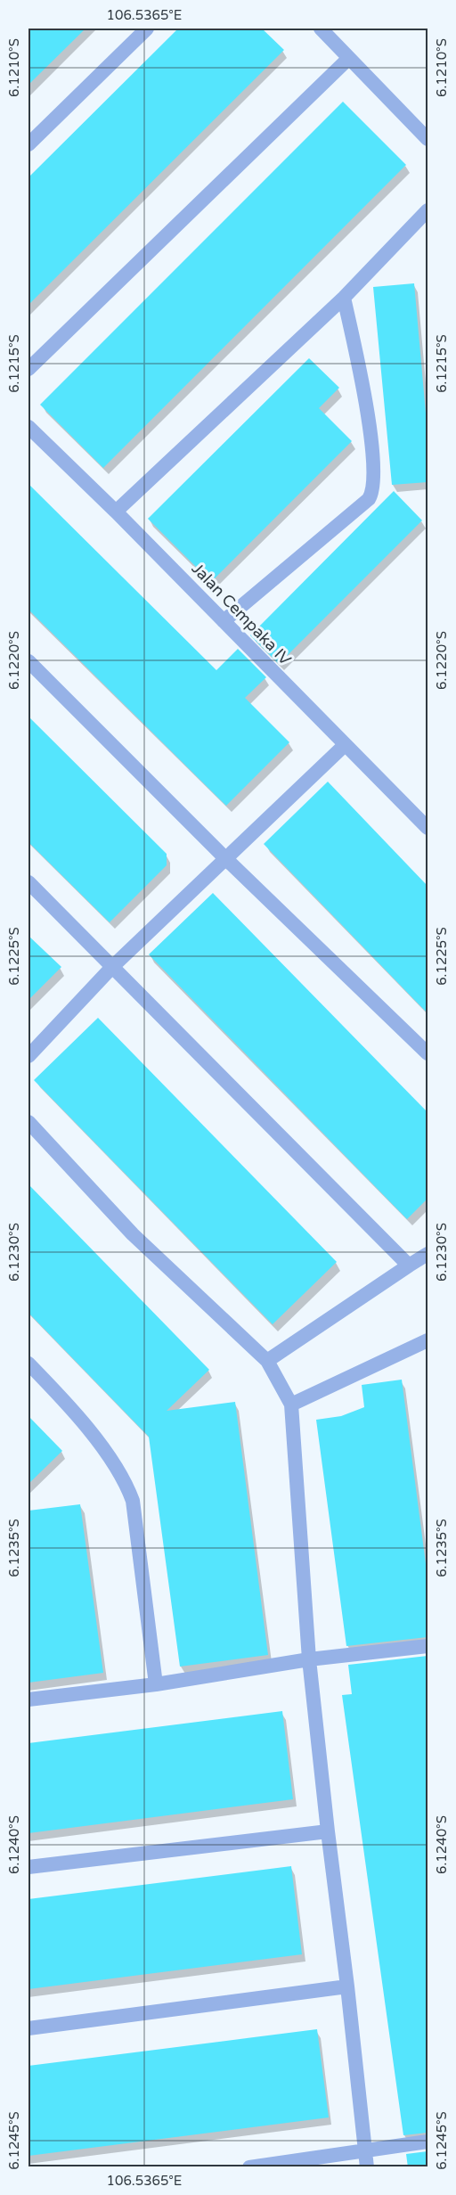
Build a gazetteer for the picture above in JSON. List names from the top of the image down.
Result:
{
  "streets": {
    "street": ["Jalan Cempaka IV"]
  },
  "coordinates": [
    "106.5365°E",
    "6.1210°S",
    "6.1215°S",
    "6.1220°S",
    "6.1225°S",
    "6.1230°S",
    "6.1235°S",
    "6.1240°S",
    "6.1245°S"
  ]
}
